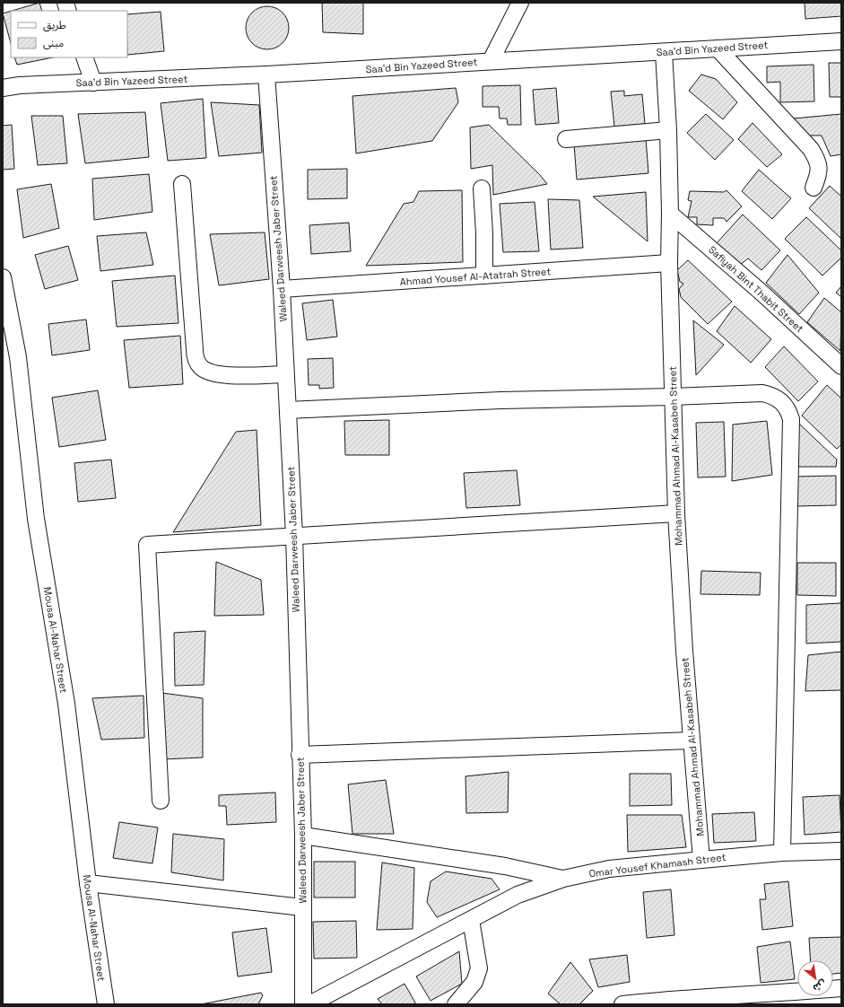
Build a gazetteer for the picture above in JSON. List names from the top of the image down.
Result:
{
  "streets": {
    "street": [
      "Saa'd Bin Yazeed Street",
      "Waleed Darweesh Jaber Street",
      "Ahmad Yousef Al-Atatrah Street",
      "Safiyah Bint Thabit Street",
      "Mohammad Ahmad Al-Kasabeh Street",
      "Mousa Al-Nahar Street",
      "Omar Yousef Khamash Street"
    ]
  },
  "crossings": [
    ["Saa'd Bin Yazeed Street", "Waleed Darweesh Jaber Street"],
    ["Saa'd Bin Yazeed Street", "Mohammad Ahmad Al-Kasabeh Street"],
    ["Waleed Darweesh Jaber Street", "Ahmad Yousef Al-Atatrah Street"],
    ["Ahmad Yousef Al-Atatrah Street", "Mohammad Ahmad Al-Kasabeh Street"],
    ["Safiyah Bint Thabit Street", "Mohammad Ahmad Al-Kasabeh Street"],
    ["Mohammad Ahmad Al-Kasabeh Street", "Omar Yousef Khamash Street"]
  ],
  "legend": ["طريق", "مبنى"],
  "north": "bottom right"
}
